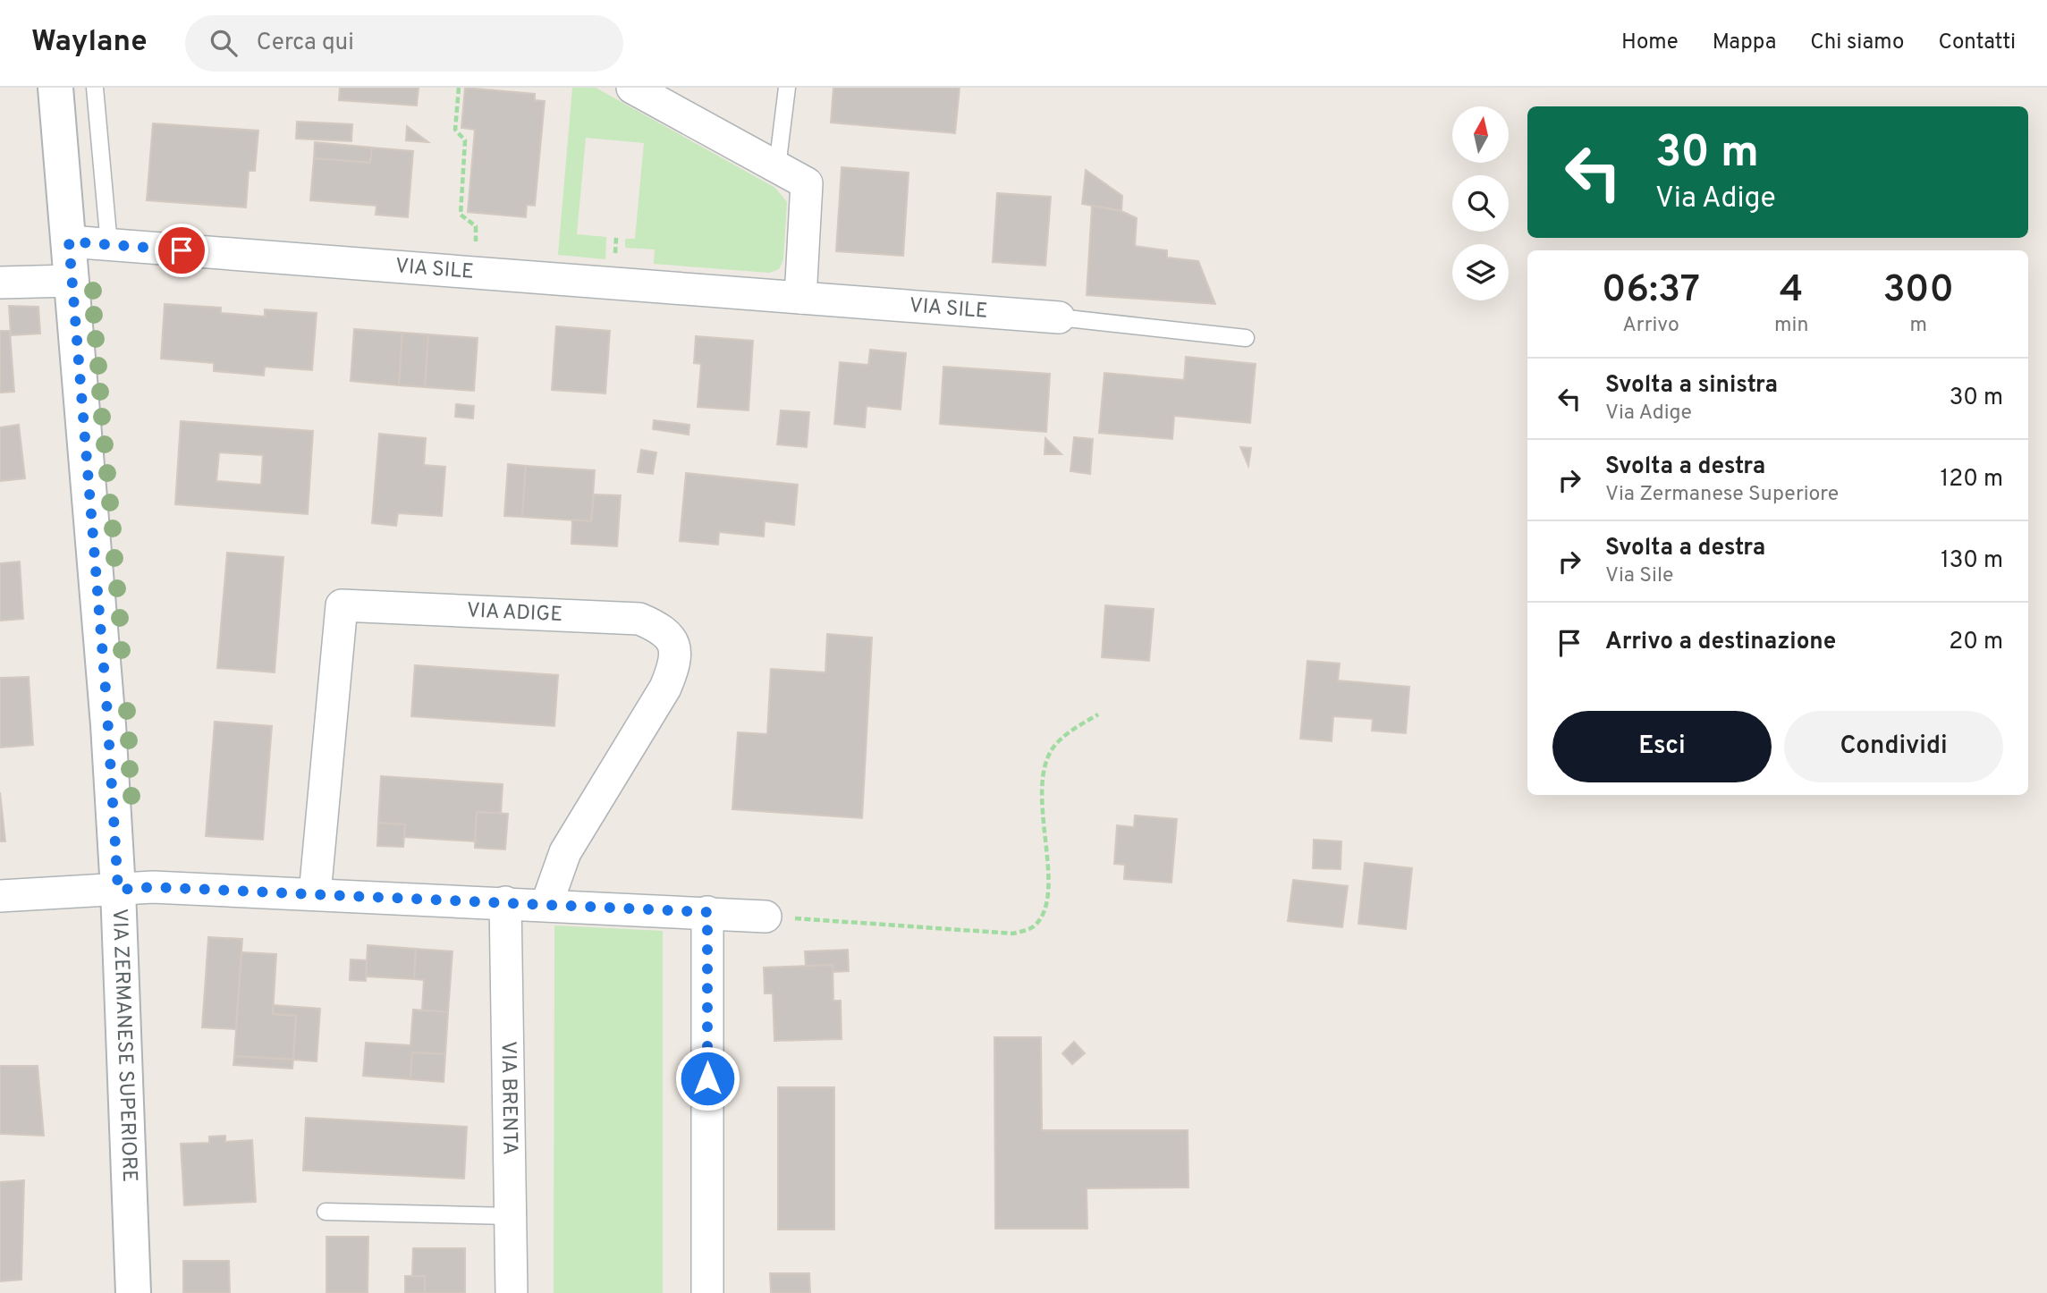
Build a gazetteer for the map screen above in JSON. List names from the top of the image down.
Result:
{
  "streets": {
    "street": [
      "VIA SILE",
      "VIA ADIGE",
      "VIA ZERMANESE SUPERIORE",
      "VIA BRENTA"
    ]
  },
  "crossings": [
    ["VIA SILE", "VIA ZERMANESE SUPERIORE"]
  ],
  "north": "top",
  "page": {
    "header": "Waylane",
    "search": "Cerca qui",
    "nav": [
      "Home",
      "Mappa",
      "Chi siamo",
      "Contatti"
    ],
    "turn": ["30 m", "Via Adige"],
    "eta": [
      "06:37",
      "Arrivo",
      "4",
      "min",
      "300",
      "m"
    ],
    "list": [
      {
        "name": "Svolta a sinistra",
        "note": "Via Adige",
        "value": "30 m"
      },
      {
        "name": "Svolta a destra",
        "note": "Via Zermanese Superiore",
        "value": "120 m"
      },
      {
        "name": "Svolta a destra",
        "note": "Via Sile",
        "value": "130 m"
      },
      {
        "name": "Arrivo a destinazione",
        "value": "20 m"
      }
    ],
    "buttons": ["Esci", "Condividi"]
  }
}
